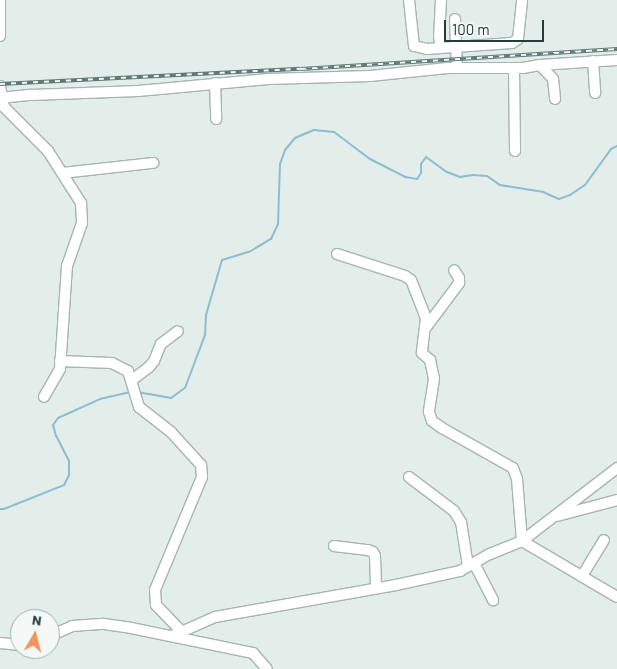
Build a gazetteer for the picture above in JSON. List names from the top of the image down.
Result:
{
  "scale_bar": "100 m",
  "north": "top"
}
